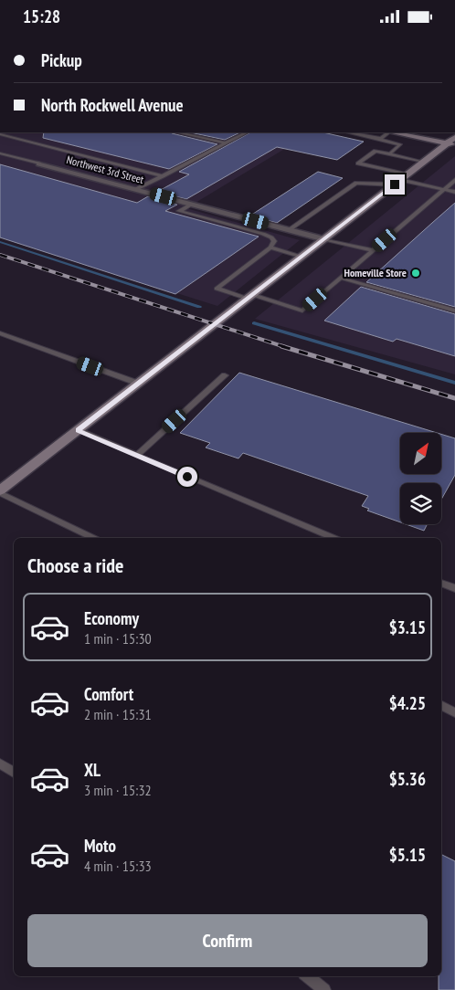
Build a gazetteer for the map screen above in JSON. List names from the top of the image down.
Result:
{
  "streets": {
    "street": ["Northwest 3rd Street"]
  },
  "places": ["Homeville Store"],
  "north": "top right",
  "page": {
    "status": "15:28",
    "banner": ["Pickup", "North Rockwell Avenue"],
    "heading": "Choose a ride",
    "list": [
      {
        "name": "Economy",
        "note": "1 min · 15:30",
        "value": "$3.15"
      },
      {
        "name": "Comfort",
        "note": "2 min · 15:31",
        "value": "$4.25"
      },
      {
        "name": "XL",
        "note": "3 min · 15:32",
        "value": "$5.36"
      },
      {
        "name": "Moto",
        "note": "4 min · 15:33",
        "value": "$5.15"
      }
    ],
    "buttons": "Confirm"
  }
}
